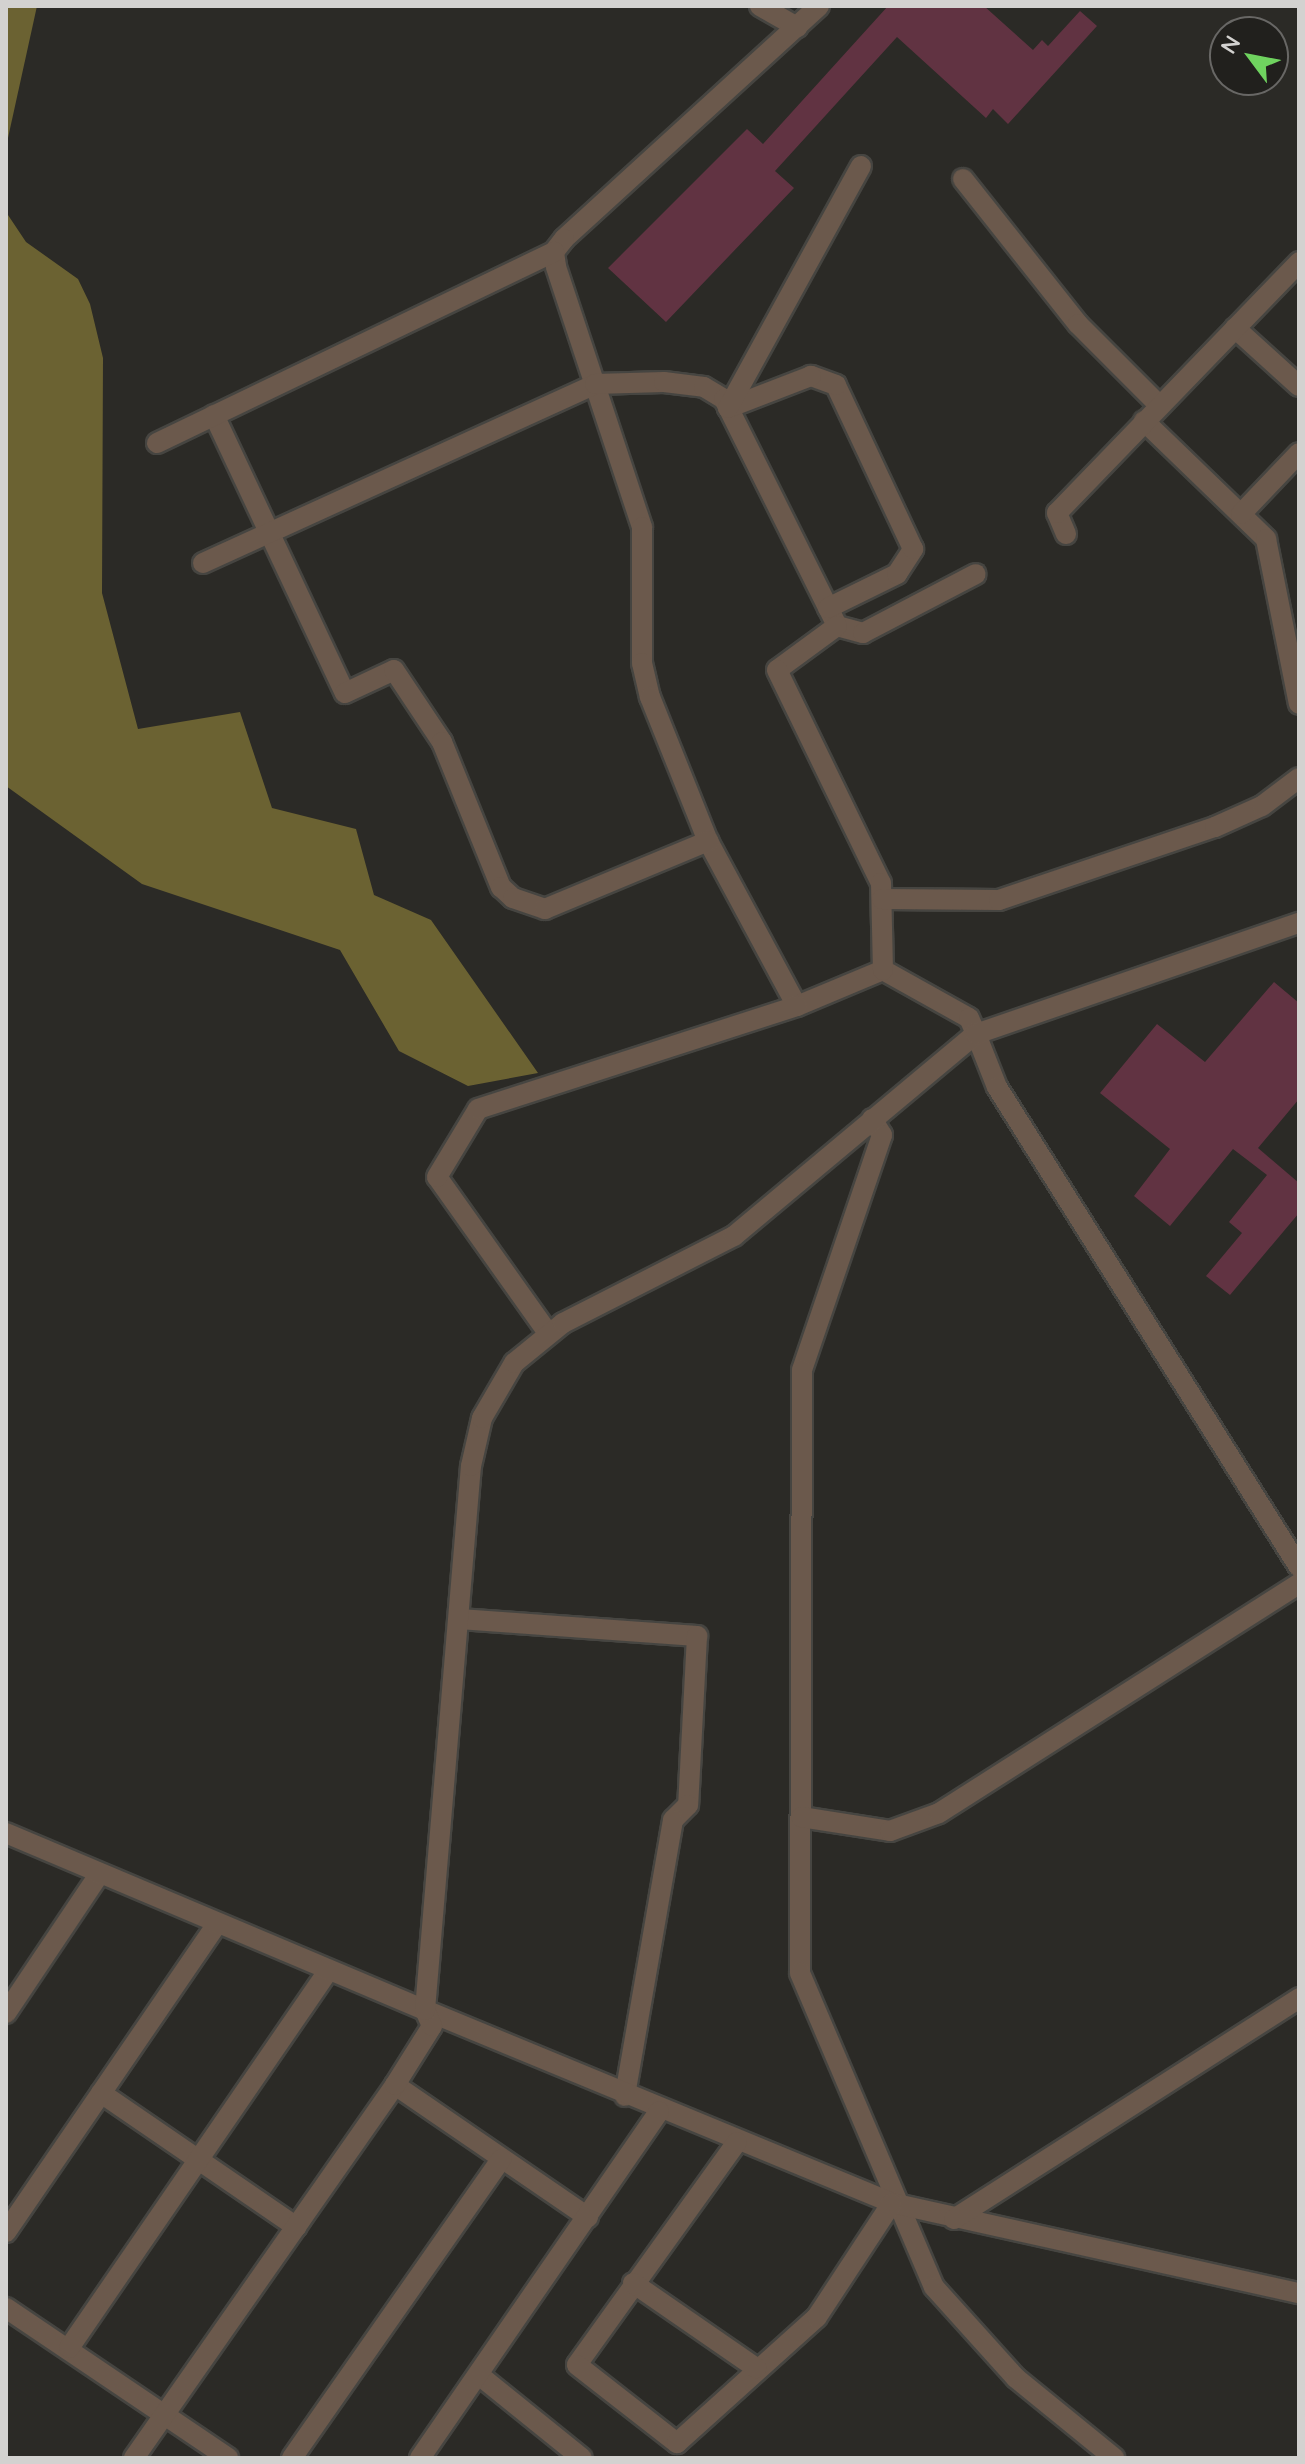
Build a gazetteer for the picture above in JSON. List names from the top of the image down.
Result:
{
  "north": "top left"
}
